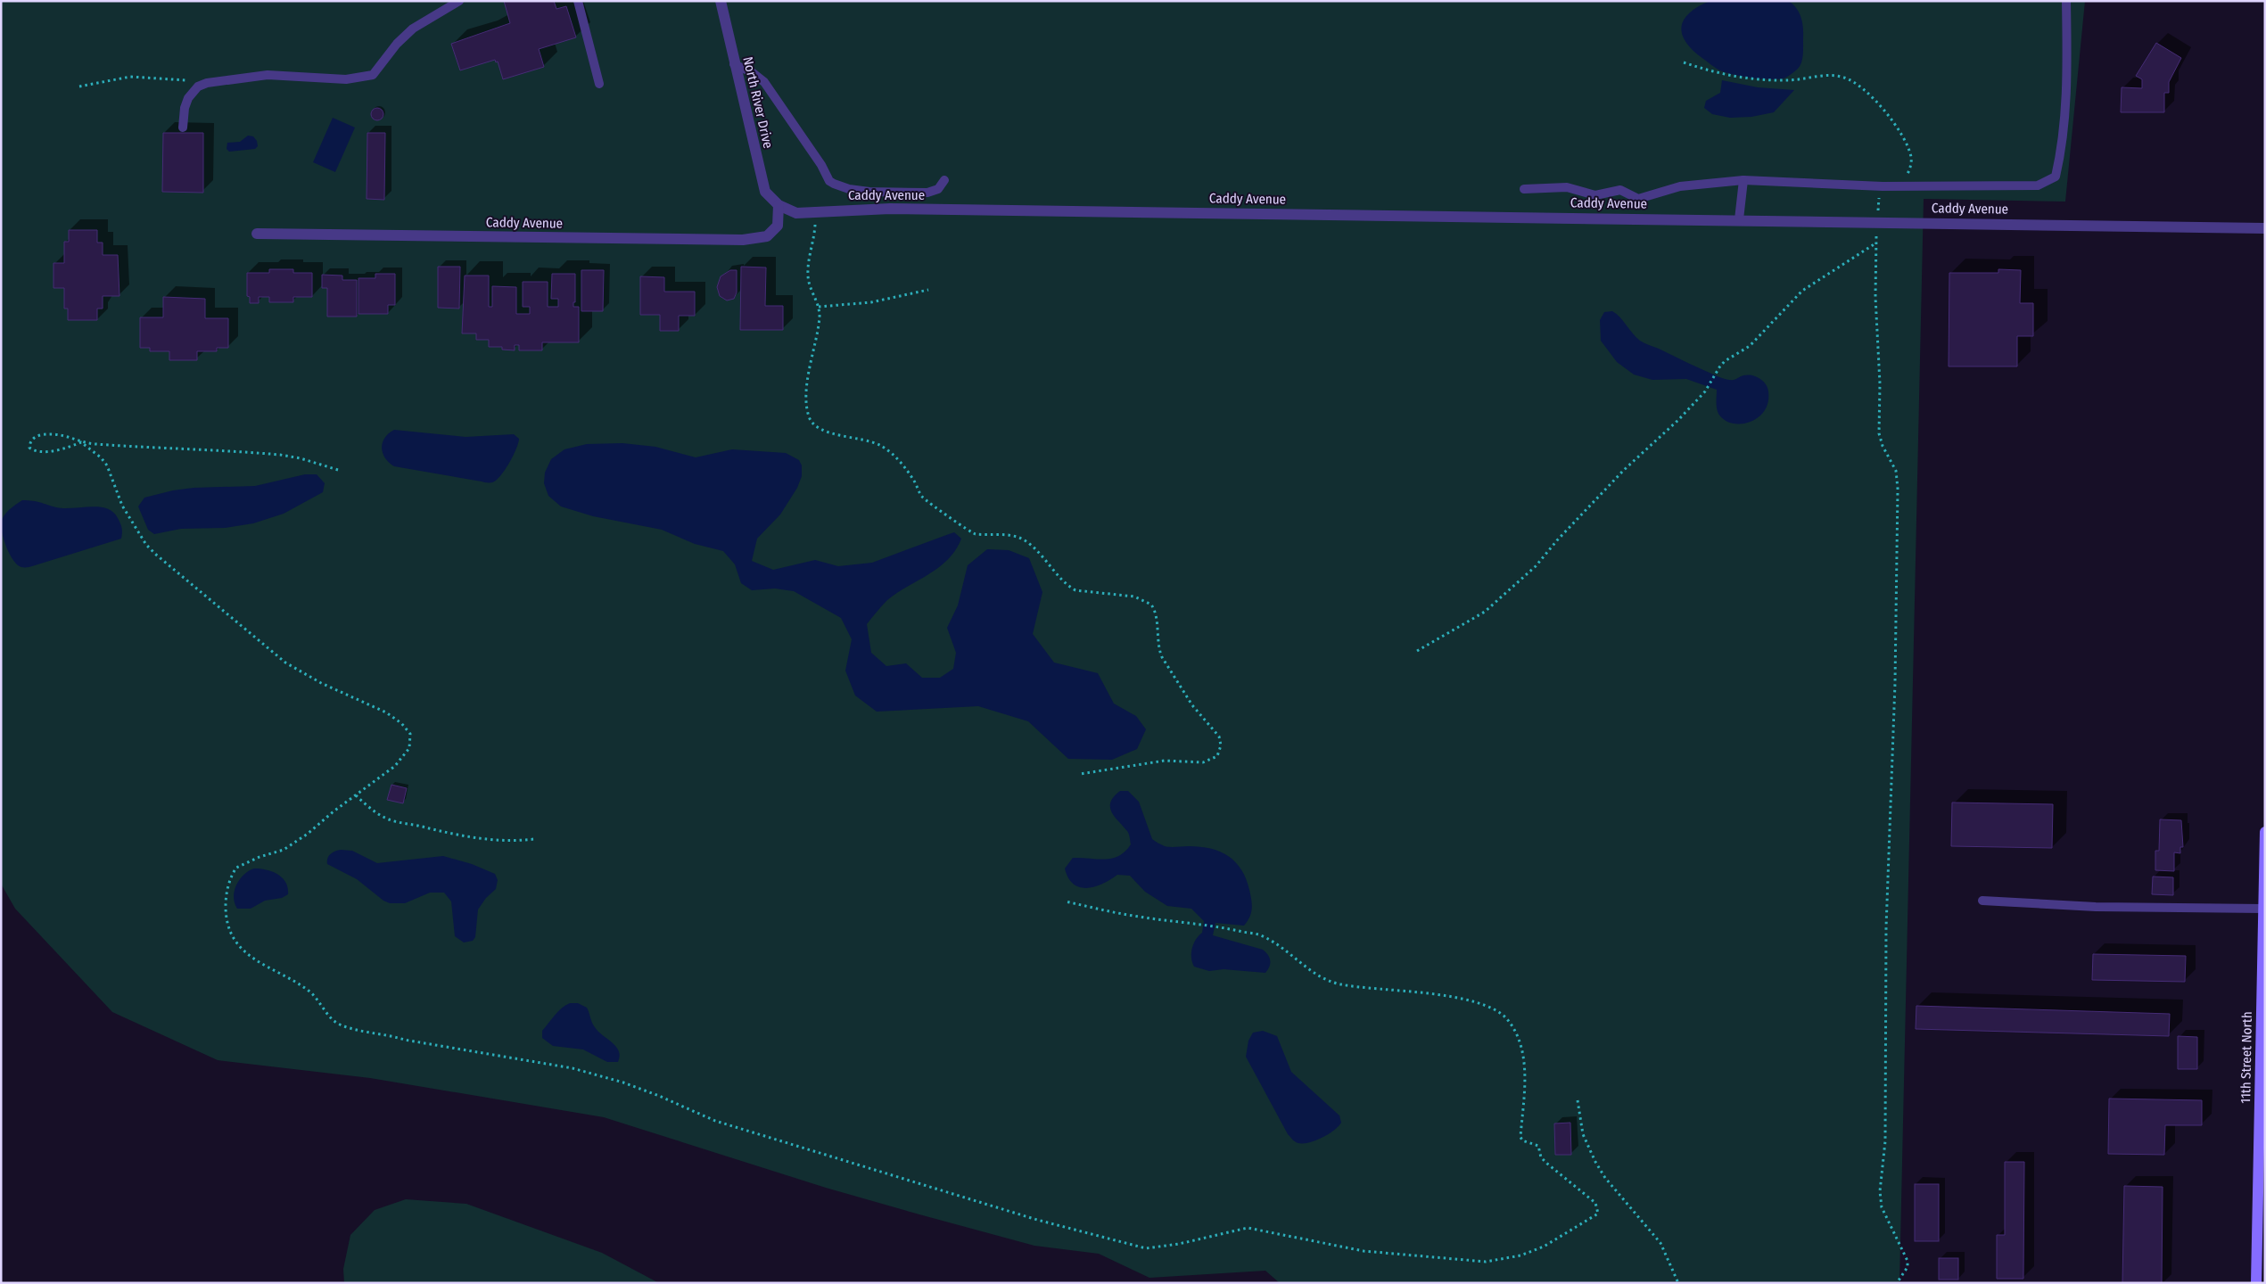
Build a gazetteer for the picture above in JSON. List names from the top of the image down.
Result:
{
  "streets": {
    "street": ["North River Drive", "Caddy Avenue", "11th Street North"]
  },
  "crossings": [
    ["North River Drive", "Caddy Avenue"]
  ]
}
